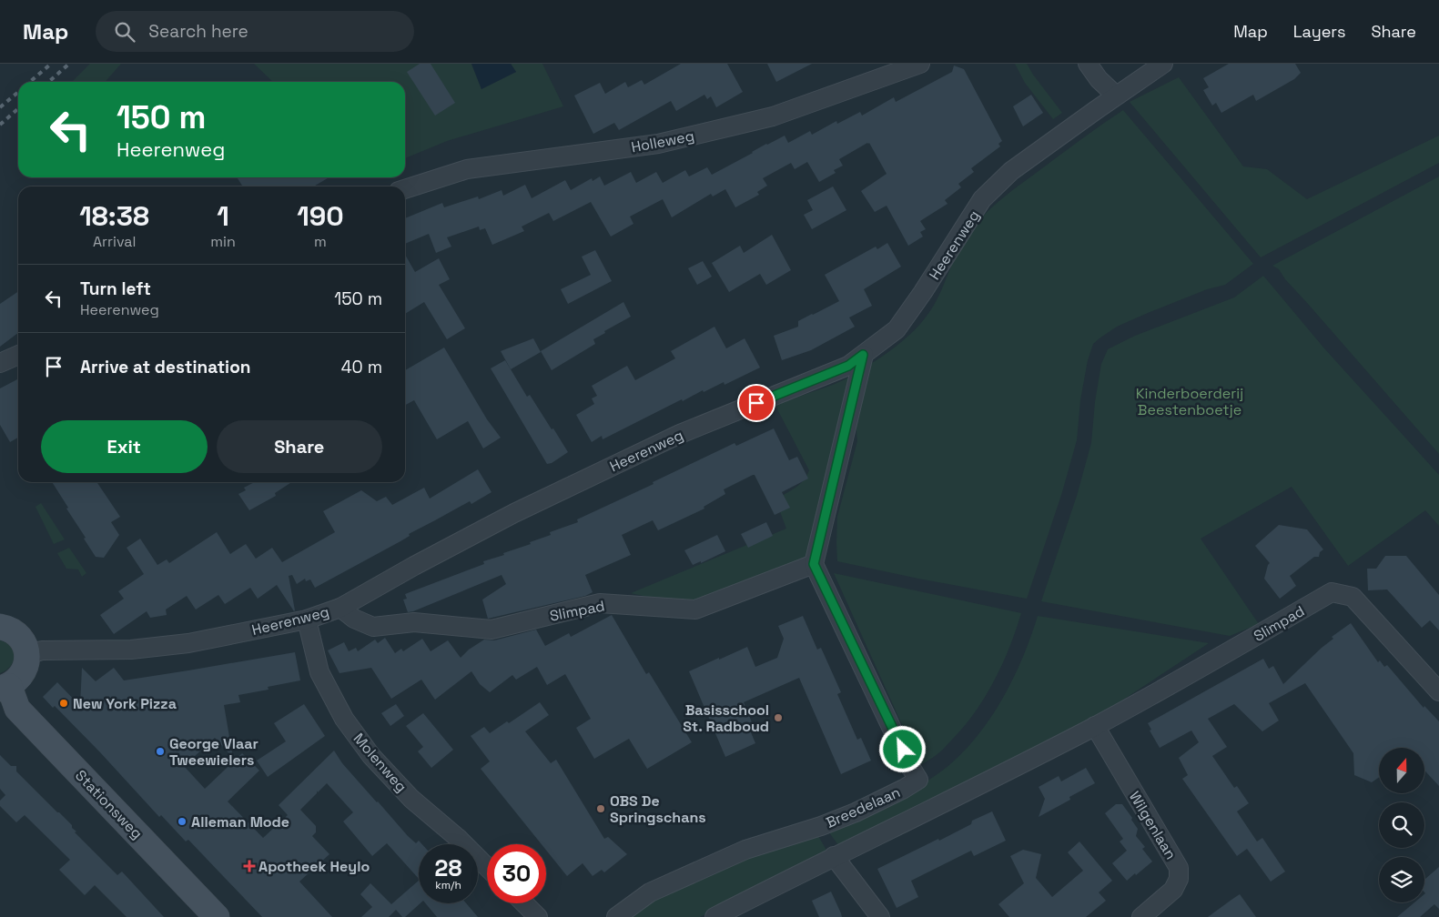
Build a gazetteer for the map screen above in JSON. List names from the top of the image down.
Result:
{
  "streets": {
    "street": [
      "Holleweg",
      "Heerenweg",
      "Slimpad",
      "Molenweg",
      "Stationsweg",
      "Breedelaan",
      "Wilgenlaan"
    ]
  },
  "crossings": [
    ["Heerenweg", "Slimpad"],
    ["Heerenweg", "Molenweg"],
    ["Slimpad", "Breedelaan"],
    ["Slimpad", "Wilgenlaan"]
  ],
  "parks": ["Kinderboerderij Beestenboetje"],
  "places": {
    "other": [
      "New York Pizza",
      "Basisschool St. Radboud",
      "George Vlaar Tweewielers",
      "OBS De Springschans",
      "Alleman Mode"
    ],
    "health": ["Apotheek Heylo"]
  },
  "north": "top",
  "page": {
    "header": "Map",
    "search": "Search here",
    "nav": ["Map", "Layers", "Share"],
    "turn": ["150 m", "Heerenweg"],
    "eta": [
      "18:38",
      "Arrival",
      "1",
      "min",
      "190",
      "m"
    ],
    "list": [
      {
        "name": "Turn left",
        "note": "Heerenweg",
        "value": "150 m"
      },
      {
        "name": "Arrive at destination",
        "value": "40 m"
      }
    ],
    "buttons": ["Exit", "Share"],
    "speed": "28 km/h",
    "limit": "30"
  }
}
